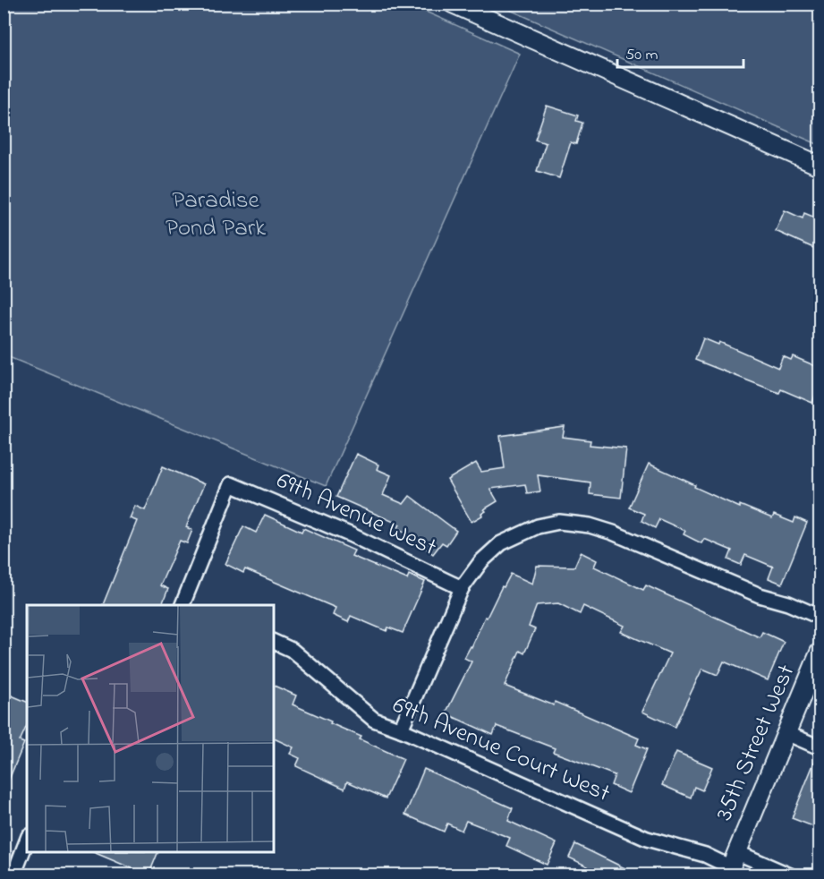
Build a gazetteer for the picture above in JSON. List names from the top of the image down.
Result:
{
  "streets": {
    "street": ["69th Avenue West", "35th Street West", "69th Avenue Court West"]
  },
  "crossings": [
    ["35th Street West", "69th Avenue Court West"]
  ],
  "parks": ["Paradise Pond Park"],
  "scale_bar": "50 m"
}
